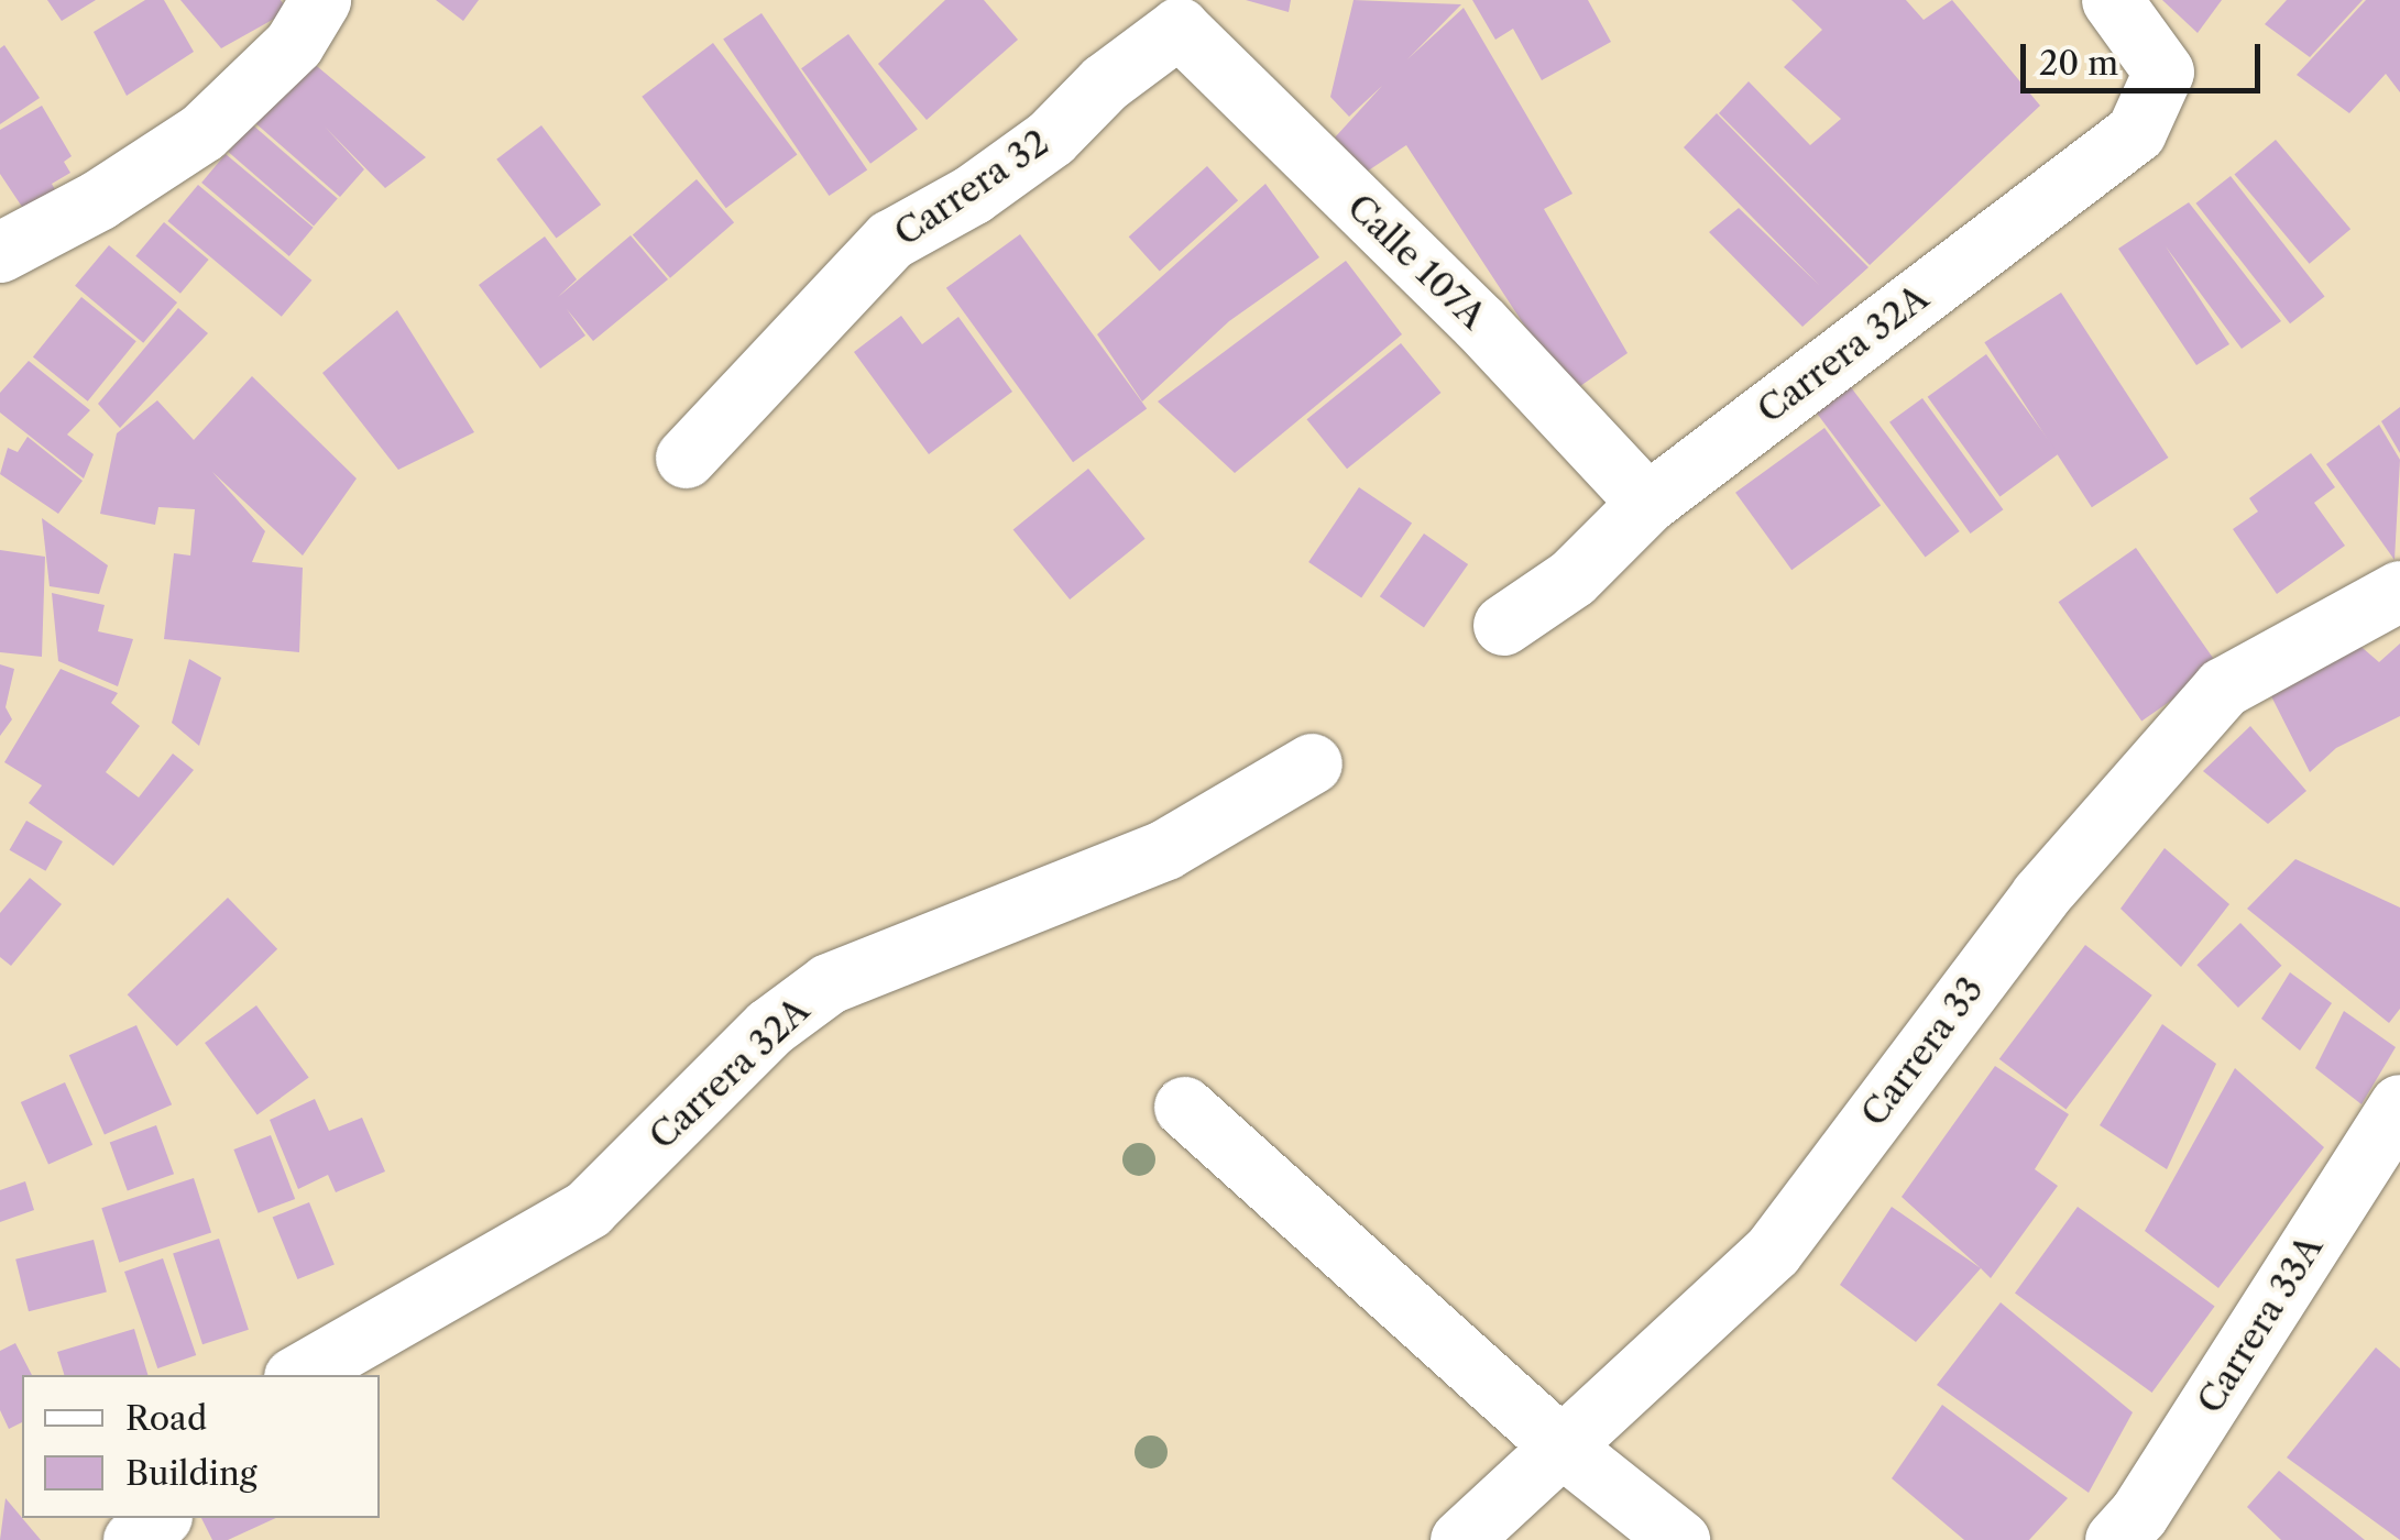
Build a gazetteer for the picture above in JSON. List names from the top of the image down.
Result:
{
  "streets": {
    "street": [
      "Carrera 32",
      "Calle 107A",
      "Carrera 32A",
      "Carrera 33",
      "Carrera 33A"
    ]
  },
  "crossings": [
    ["Carrera 32", "Calle 107A"],
    ["Calle 107A", "Carrera 32A"]
  ],
  "legend": ["Road", "Building"],
  "scale_bar": "20 m"
}
